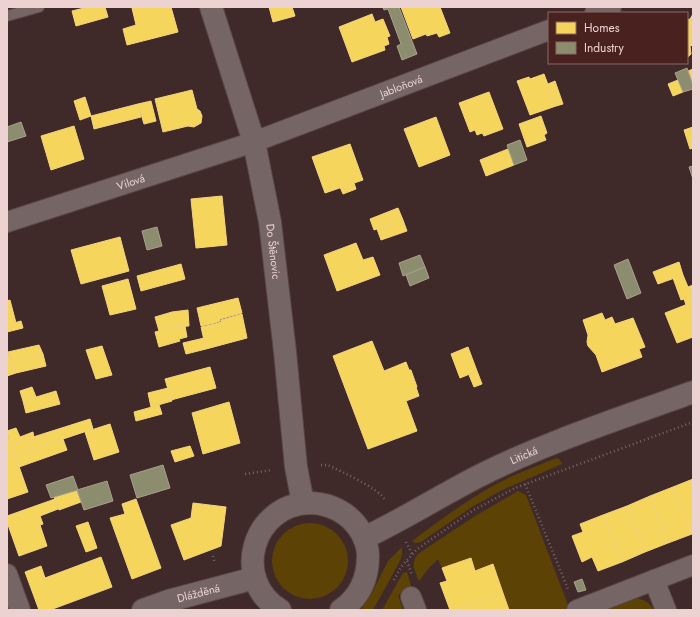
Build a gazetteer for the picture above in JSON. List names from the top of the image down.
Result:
{
  "streets": {
    "street": [
      "Jabloňová",
      "Vilová",
      "Do Štěnovic",
      "Litická",
      "Dlážděná"
    ]
  },
  "crossings": [
    ["Jabloňová", "Vilová"],
    ["Jabloňová", "Do Štěnovic"],
    ["Vilová", "Do Štěnovic"]
  ],
  "legend": ["Homes", "Industry"]
}
